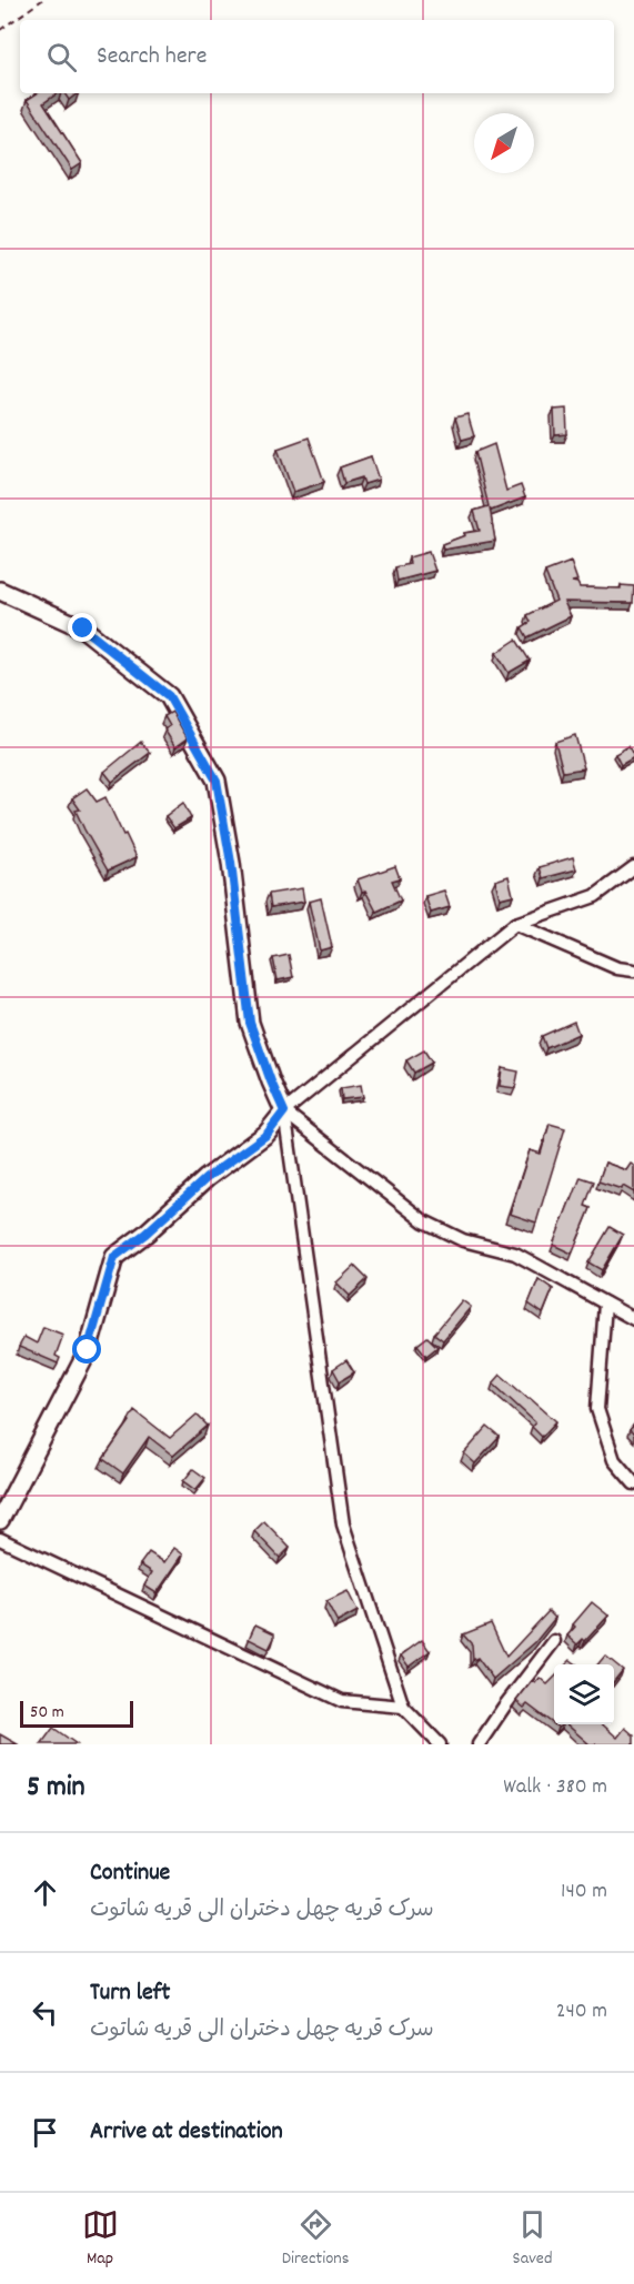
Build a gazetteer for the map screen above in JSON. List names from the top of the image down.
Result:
{
  "scale_bar": "50 m",
  "north": "bottom left",
  "page": {
    "search": "Search here",
    "scale": "50 m",
    "heading": ["5 min", "Walk · 380 m"],
    "list": [
      ["Continue", "سرک قریه چهل دختران الی قریه شاتوت", "140 m"],
      ["Turn left", "سرک قریه چهل دختران الی قریه شاتوت", "240 m"],
      "Arrive at destination"
    ],
    "nav": ["Map", "Directions", "Saved"]
  }
}
